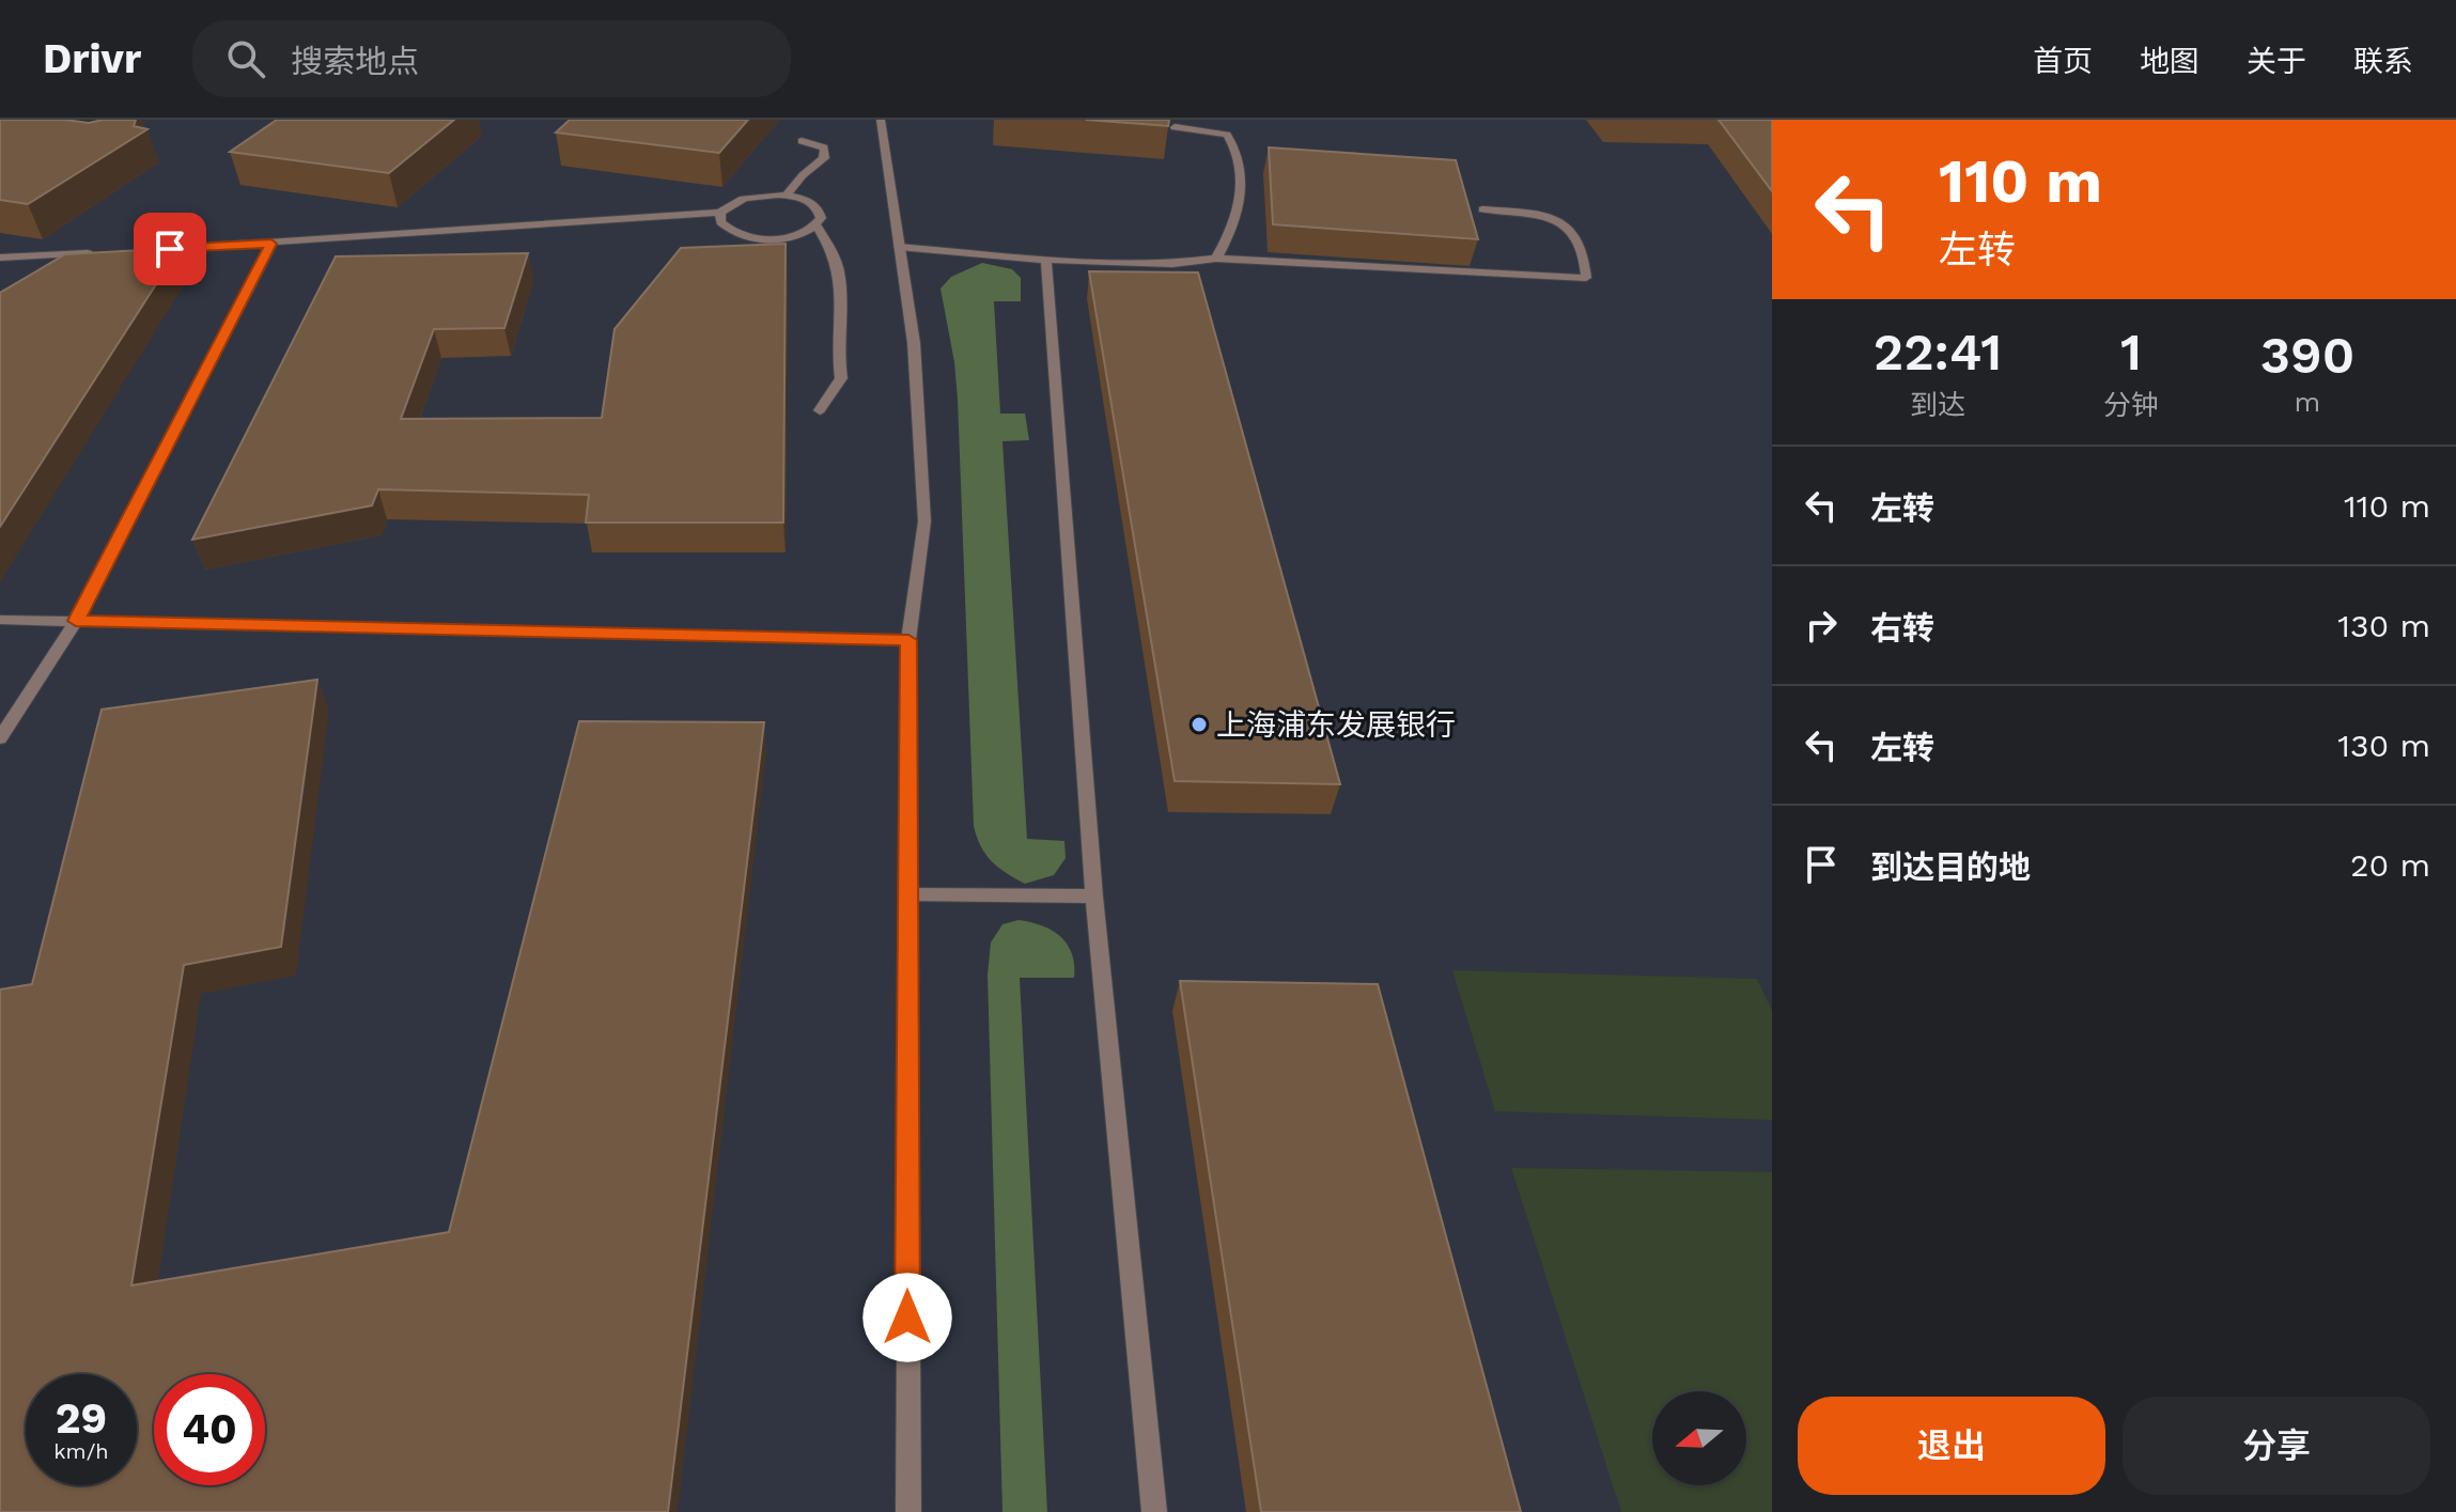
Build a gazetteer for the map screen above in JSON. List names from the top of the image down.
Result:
{
  "places": ["上海浦东发展银行"],
  "north": "left",
  "page": {
    "header": "Drivr",
    "search": "搜索地点",
    "nav": [
      "首页",
      "地图",
      "关于",
      "联系"
    ],
    "turn": ["110 m", "左转"],
    "eta": [
      "22:41",
      "到达",
      "1",
      "分钟",
      "390",
      "m"
    ],
    "list": [
      {
        "name": "左转",
        "value": "110 m"
      },
      {
        "name": "右转",
        "value": "130 m"
      },
      {
        "name": "左转",
        "value": "130 m"
      },
      {
        "name": "到达目的地",
        "value": "20 m"
      }
    ],
    "speed": "29 km/h",
    "limit": "40",
    "buttons": ["退出", "分享"]
  }
}
